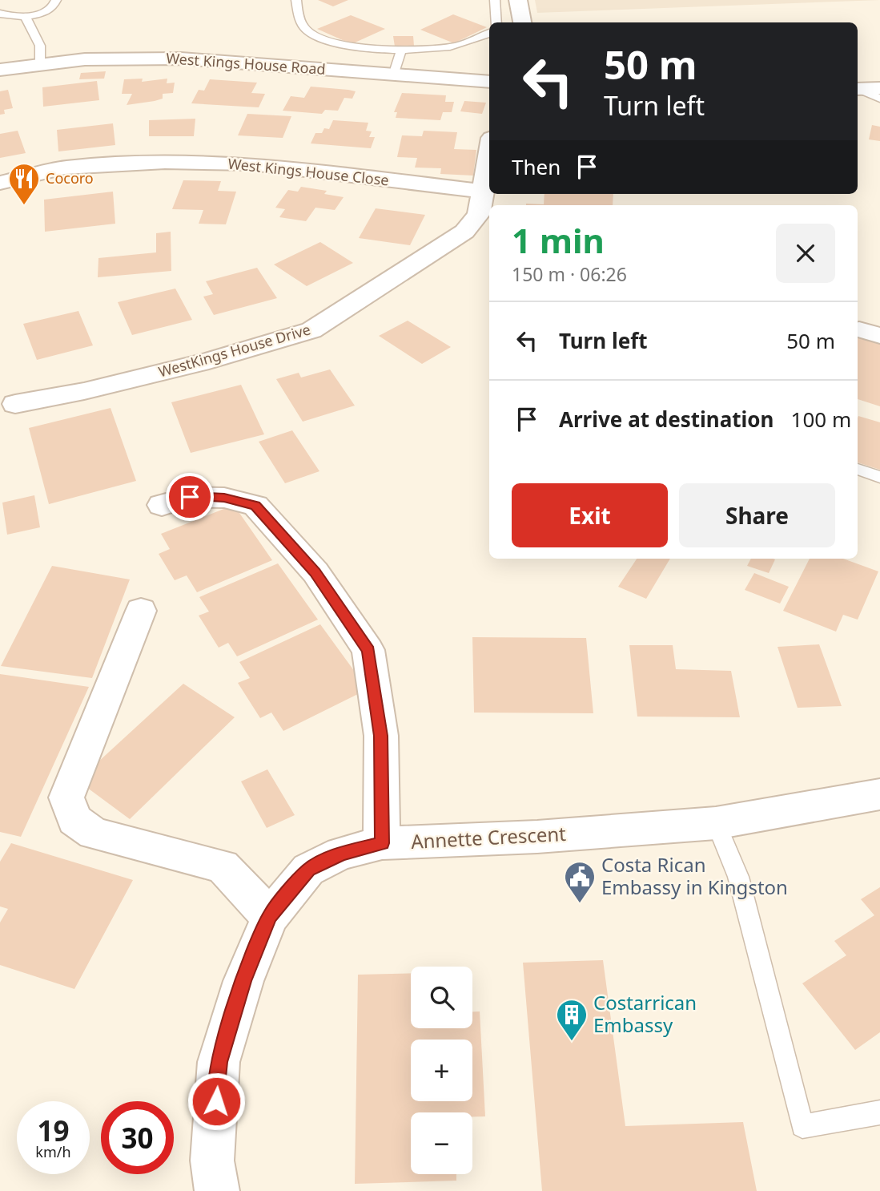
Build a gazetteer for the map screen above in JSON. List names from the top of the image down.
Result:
{
  "streets": {
    "street": [
      "West Kings House Road",
      "West Kings House Close",
      "WestKings House Drive",
      "Annette Crescent"
    ]
  },
  "crossings": [
    ["West Kings House Close", "WestKings House Drive"]
  ],
  "places": {
    "restaurant": ["Cocoro"],
    "public building": ["Costa Rican Embassy in Kingston"],
    "building": ["Costarrican Embassy"]
  },
  "page": {
    "turn": ["50 m", "Turn left"],
    "then": "Then",
    "heading": ["1 min", "150 m · 06:26"],
    "list": [
      {
        "name": "Turn left",
        "value": "50 m"
      },
      {
        "name": "Arrive at destination",
        "value": "100 m"
      }
    ],
    "buttons": ["Exit", "Share"],
    "map_buttons": ["+", "−"],
    "speed": "19 km/h",
    "limit": "30"
  }
}
